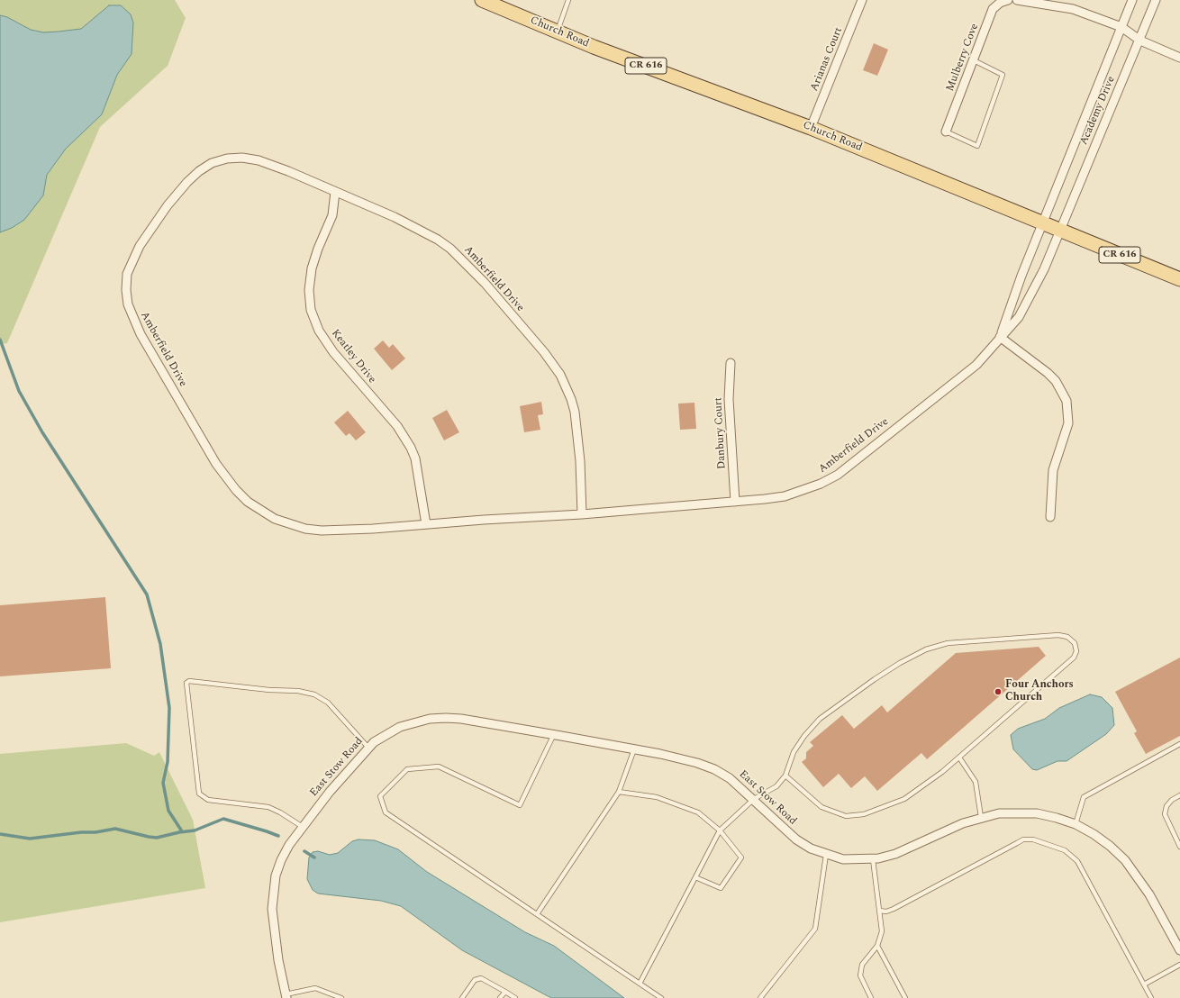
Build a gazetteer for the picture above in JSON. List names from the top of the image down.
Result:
{
  "streets": {
    "main road": ["Church Road", "CR 616"],
    "street": [
      "Mulberry Cove",
      "Arianas Court",
      "Academy Drive",
      "Amberfield Drive",
      "Keatley Drive",
      "Danbury Court",
      "East Stow Road"
    ]
  },
  "crossings": [
    ["Church Road", "Arianas Court"],
    ["Church Road", "Academy Drive"],
    ["Church Road", "Amberfield Drive"],
    ["Academy Drive", "Amberfield Drive"],
    ["Amberfield Drive", "Keatley Drive"],
    ["Amberfield Drive", "Danbury Court"]
  ],
  "places": ["Four Anchors Church"]
}
